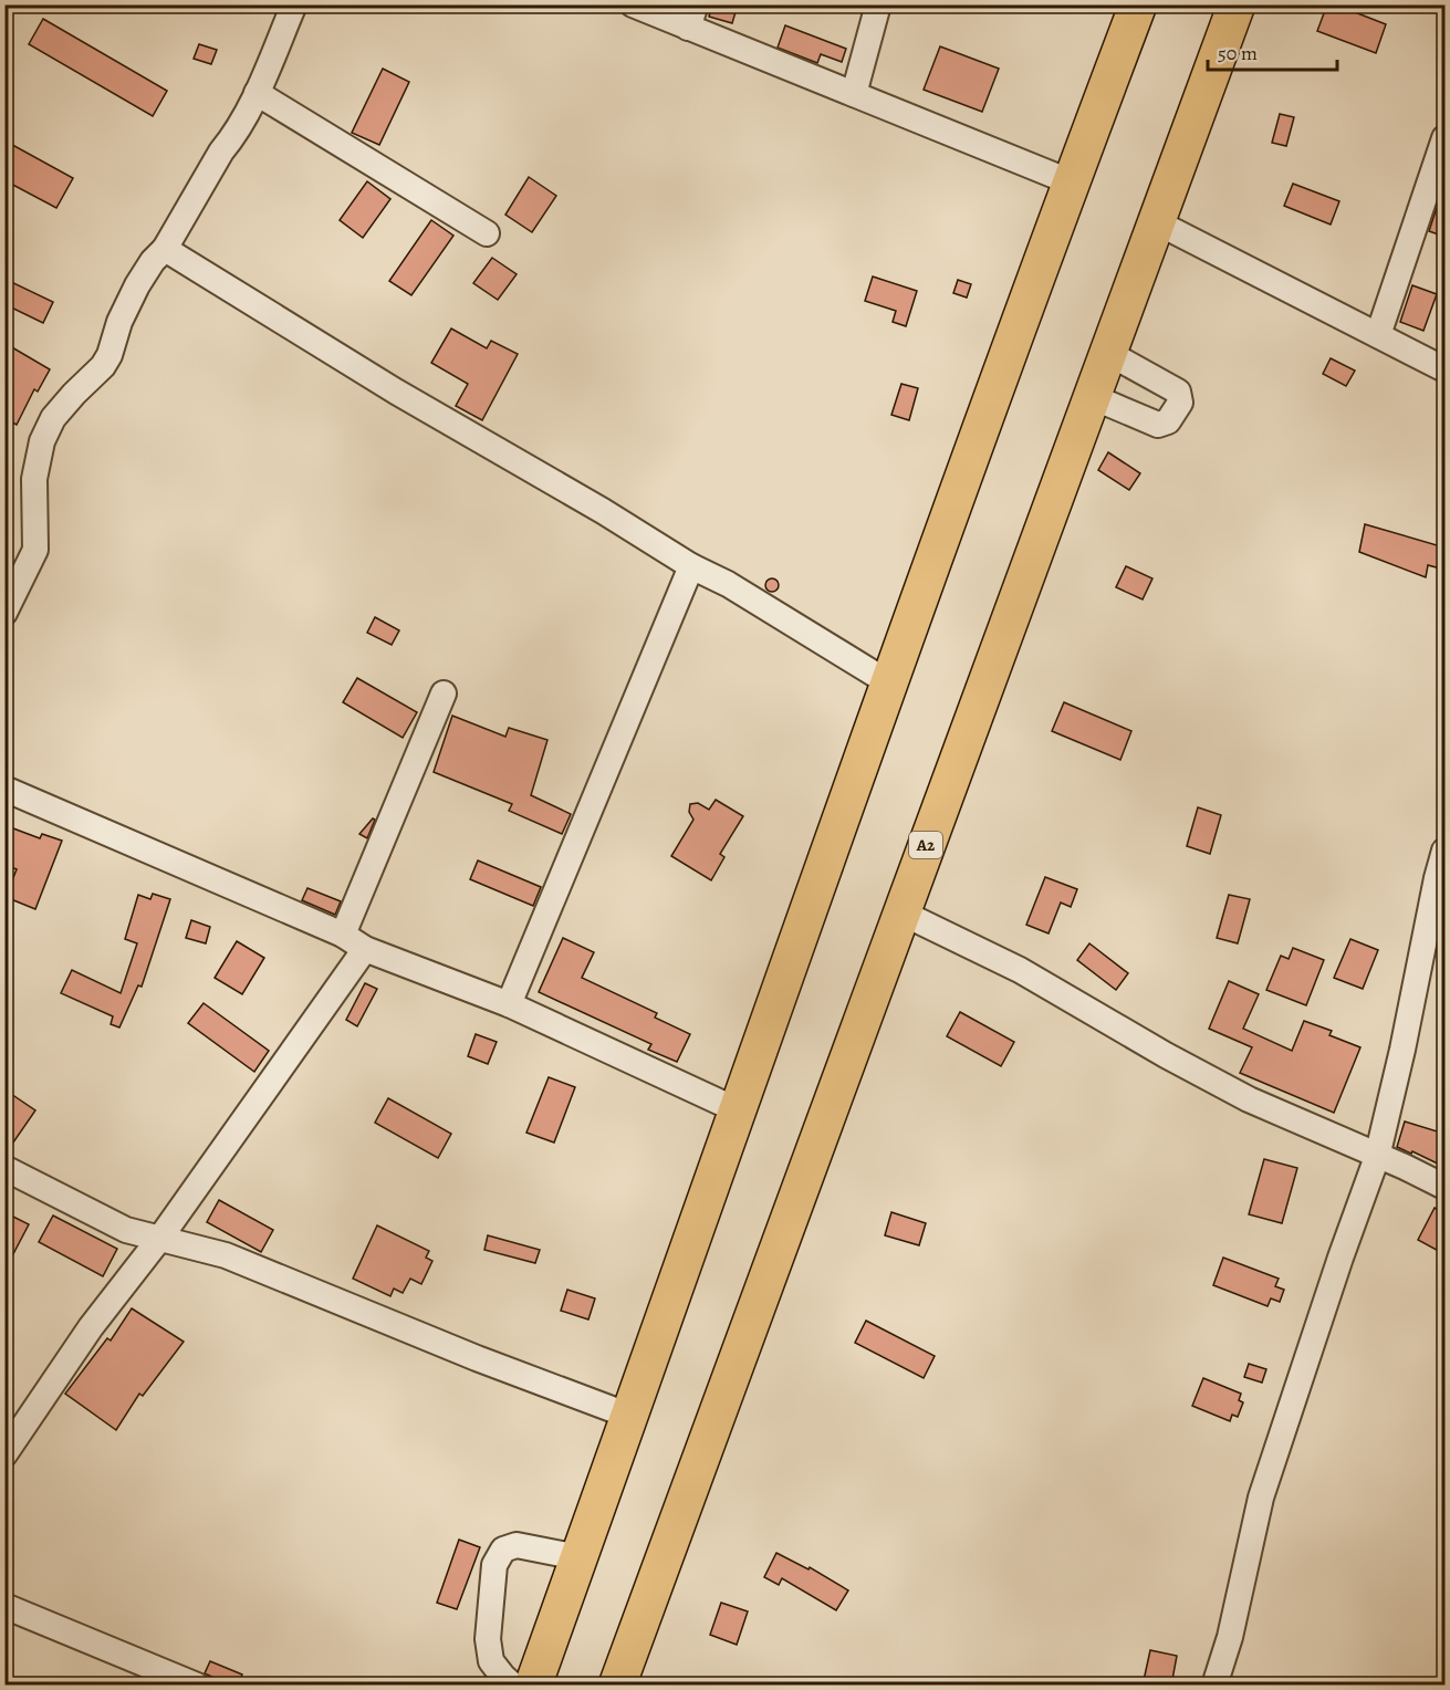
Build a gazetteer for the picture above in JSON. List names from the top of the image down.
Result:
{
  "streets": {
    "highway": ["A2"]
  },
  "scale_bar": "50 m"
}
